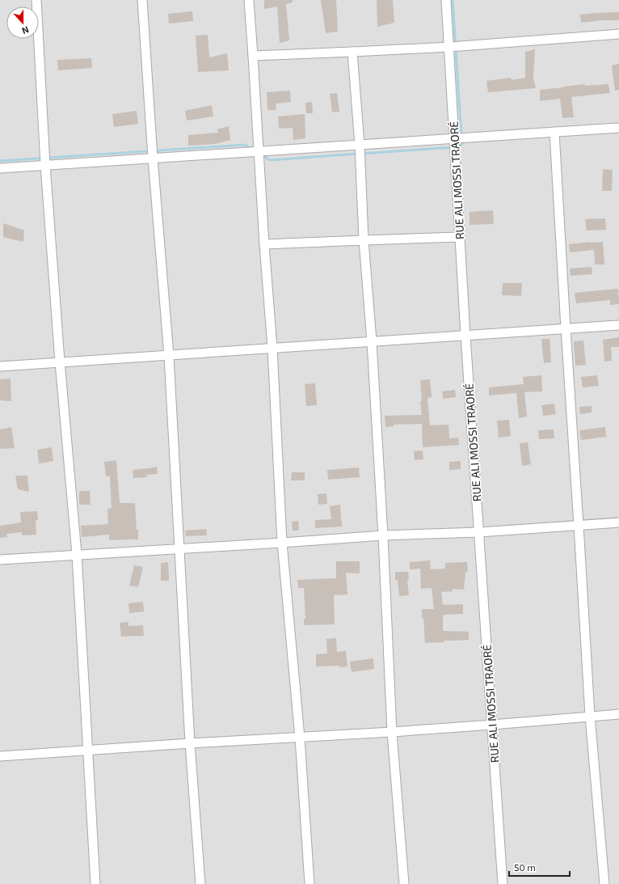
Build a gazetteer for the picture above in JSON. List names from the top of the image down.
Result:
{
  "streets": {
    "street": ["RUE ALI MOSSI TRAORÉ"]
  },
  "scale_bar": "50 m",
  "north": "bottom"
}
